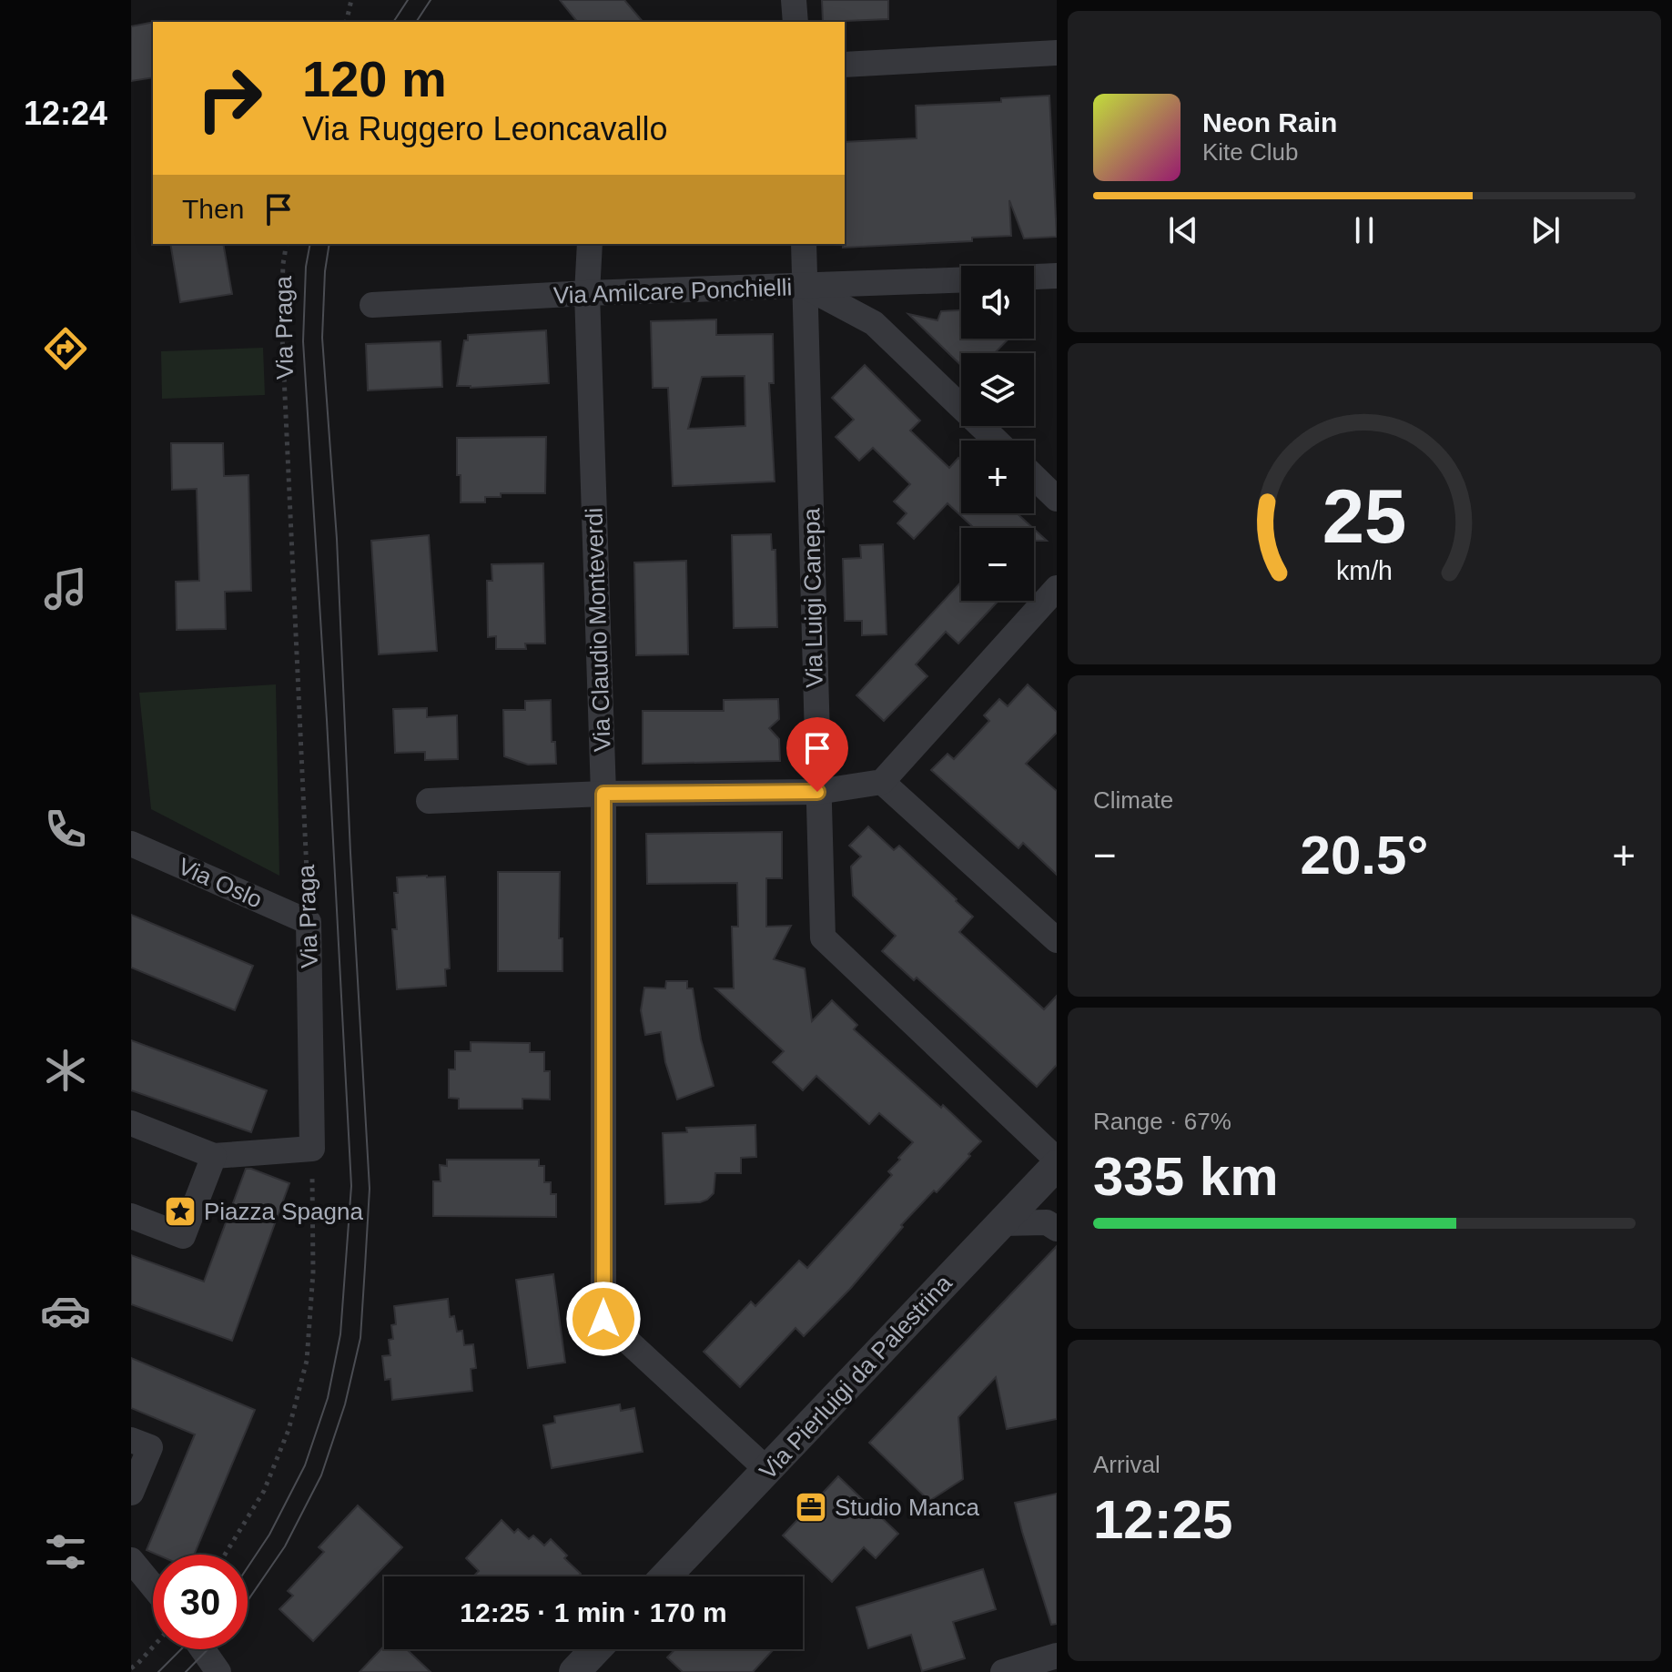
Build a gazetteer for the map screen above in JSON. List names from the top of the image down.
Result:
{
  "streets": {
    "street": [
      "Via Amilcare Ponchielli",
      "Via Praga",
      "Via Luigi Canepa",
      "Via Claudio Monteverdi",
      "Via Oslo",
      "Via Pierluigi da Palestrina"
    ]
  },
  "crossings": [
    ["Via Amilcare Ponchielli", "Via Luigi Canepa"],
    ["Via Amilcare Ponchielli", "Via Claudio Monteverdi"],
    ["Via Praga", "Via Oslo"],
    ["Via Luigi Canepa", "Via Pierluigi da Palestrina"],
    ["Via Claudio Monteverdi", "Via Pierluigi da Palestrina"]
  ],
  "places": {
    "place": ["Piazza Spagna"],
    "office": ["Studio Manca"]
  },
  "page": {
    "tabs": "12:24",
    "turn": ["120 m", "Via Ruggero Leoncavallo"],
    "song": ["Neon Rain", "Kite Club"],
    "then": "Then",
    "map_buttons": ["+", "−"],
    "tile": [
      "Climate",
      ["Range · 67%", "335 km"],
      ["Arrival", "12:25"]
    ],
    "heat": ["−", "20.5°", "+"],
    "limit": "30",
    "trip": "12:25 · 1 min · 170 m",
    "gauge": ["25", "km/h"]
  }
}
